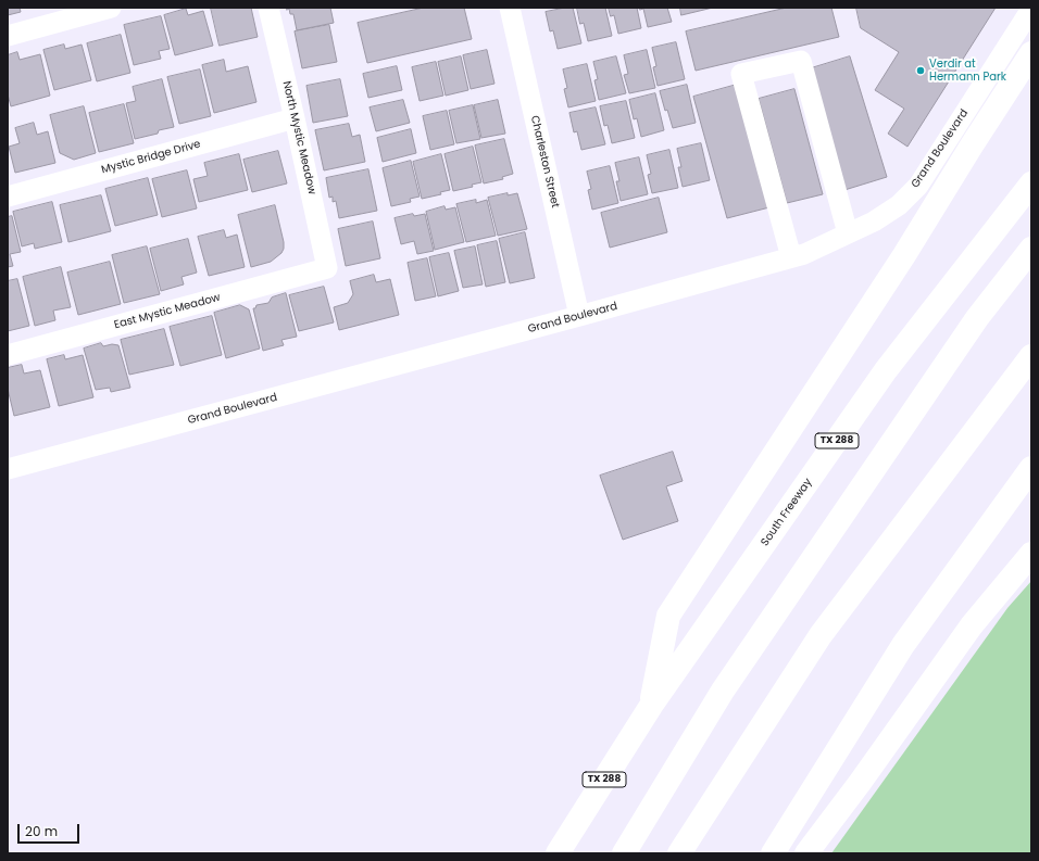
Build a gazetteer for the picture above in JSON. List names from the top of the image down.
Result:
{
  "streets": {
    "highway": ["TX 288", "South Freeway"],
    "street": [
      "North Mystic Meadow",
      "Grand Boulevard",
      "Mystic Bridge Drive",
      "Charleston Street",
      "East Mystic Meadow"
    ]
  },
  "crossings": [
    ["North Mystic Meadow", "Mystic Bridge Drive"],
    ["North Mystic Meadow", "East Mystic Meadow"],
    ["Grand Boulevard", "Charleston Street"]
  ],
  "places": ["Verdir at Hermann Park"],
  "scale_bar": "20 m"
}
